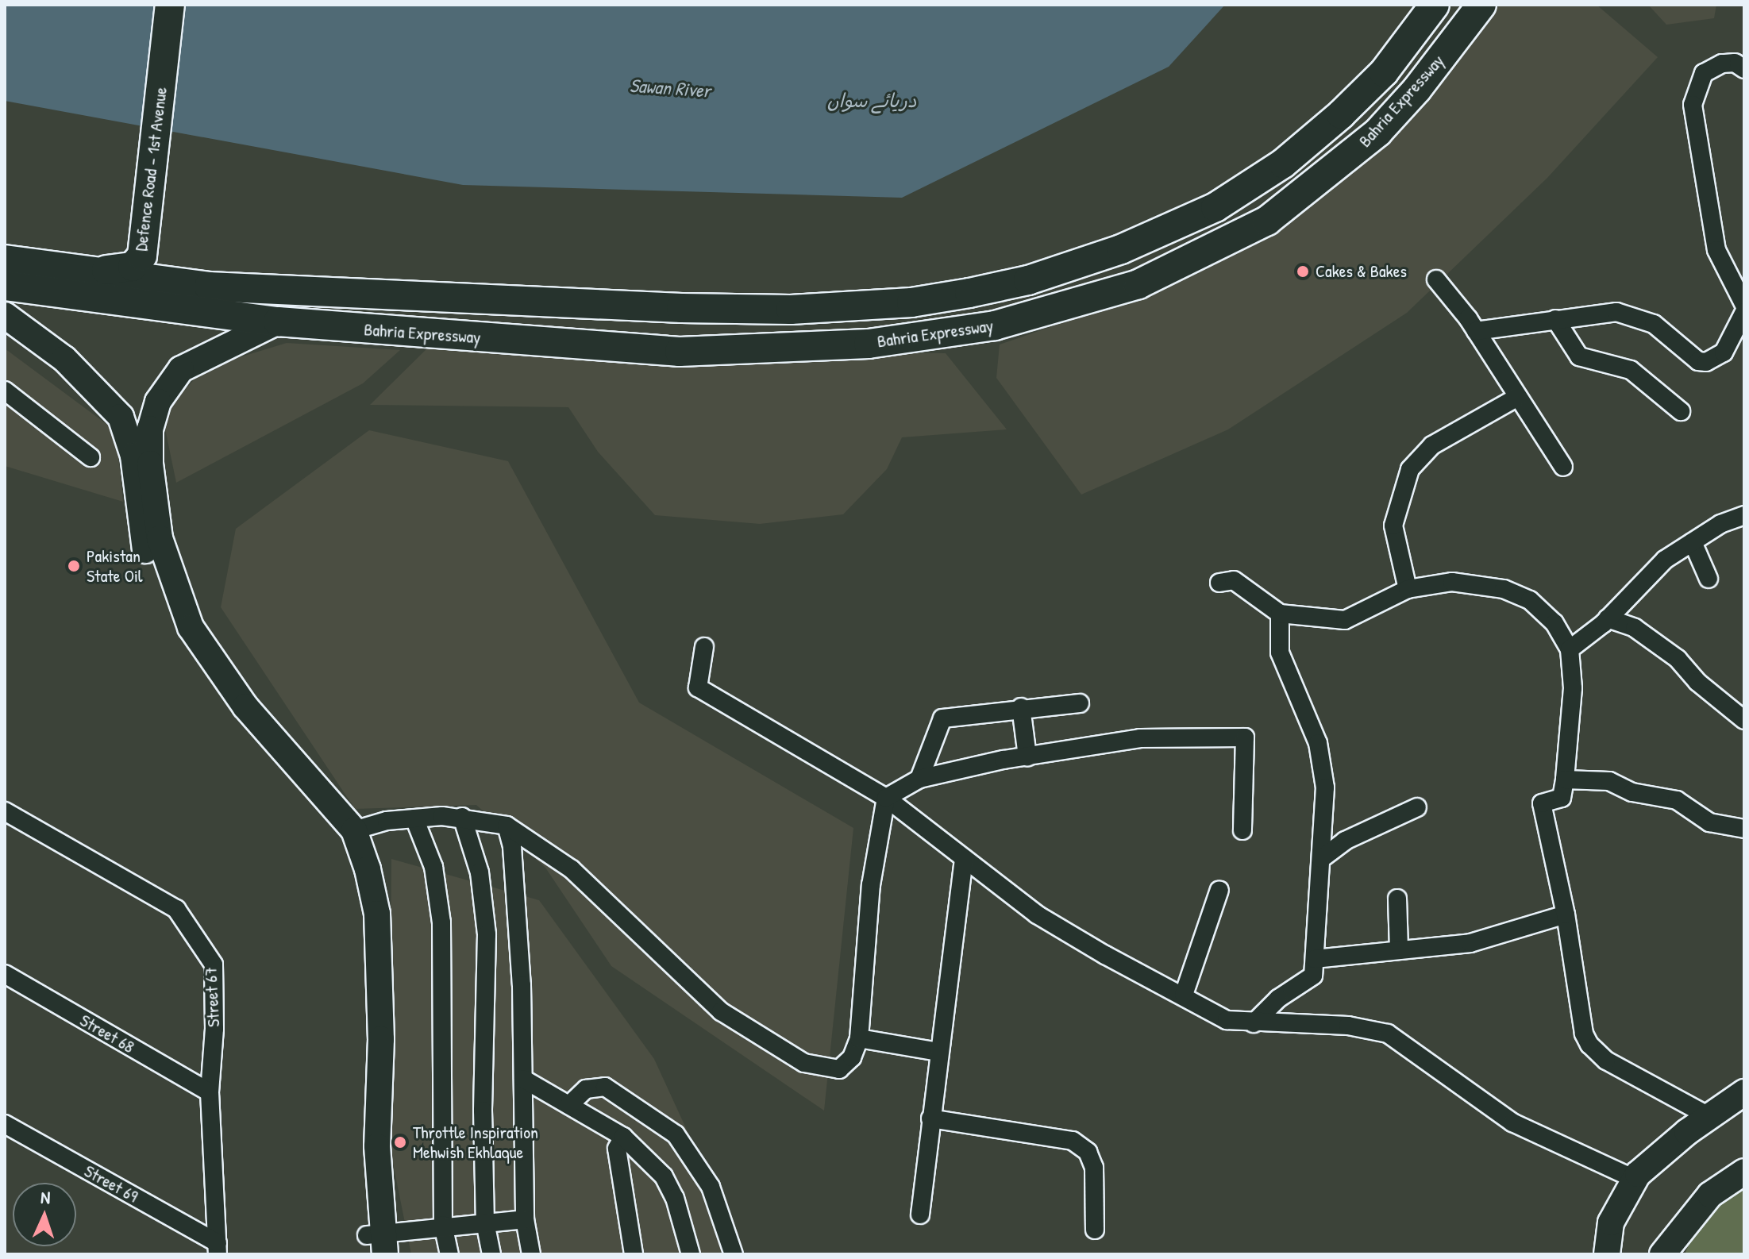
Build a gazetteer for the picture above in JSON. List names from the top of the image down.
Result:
{
  "streets": {
    "main road": ["Bahria Expressway", "Defence Road - 1st Avenue"],
    "street": ["Street 67", "Street 68", "Street 69"]
  },
  "crossings": [
    ["Bahria Expressway", "Defence Road - 1st Avenue"],
    ["Street 67", "Street 68"],
    ["Street 67", "Street 69"]
  ],
  "water": ["Sawan River", "دریائے سواں"],
  "places": ["Cakes & Bakes", "Pakistan State Oil", "Throttle Inspiration Mehwish Ekhlaque"],
  "north": "top"
}
